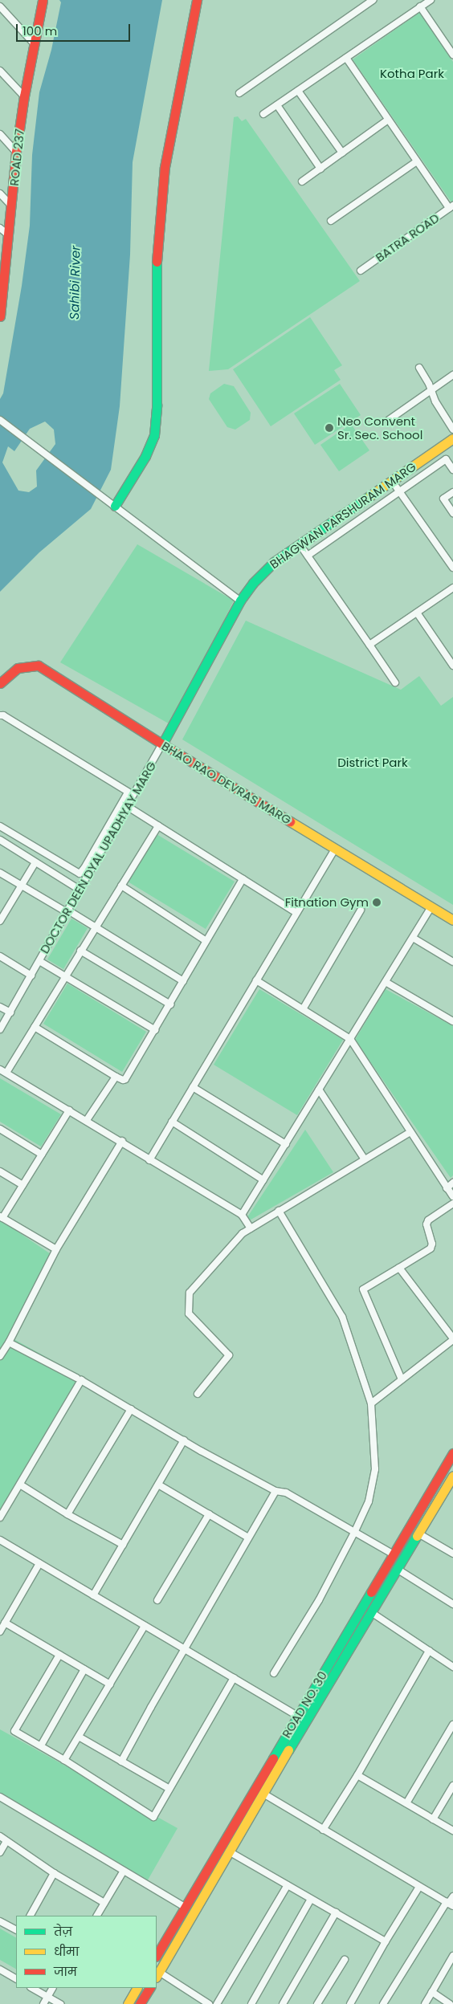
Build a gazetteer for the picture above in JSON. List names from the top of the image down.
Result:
{
  "streets": {
    "street": [
      "ROAD 237",
      "BATRA ROAD",
      "BHAGWAN PARSHURAM MARG",
      "BHAO RAO DEVRAS MARG",
      "DOCTOR DEEN DYAL UPADHYAY MARG",
      "ROAD NO. 30"
    ]
  },
  "crossings": [
    ["BHAGWAN PARSHURAM MARG", "DOCTOR DEEN DYAL UPADHYAY MARG"],
    ["BHAO RAO DEVRAS MARG", "DOCTOR DEEN DYAL UPADHYAY MARG"]
  ],
  "water": ["Sahibi River"],
  "parks": ["Kotha Park", "District Park"],
  "places": ["Neo Convent Sr. Sec. School", "Fitnation Gym"],
  "legend": ["तेज़", "धीमा", "जाम"],
  "scale_bar": "100 m"
}
